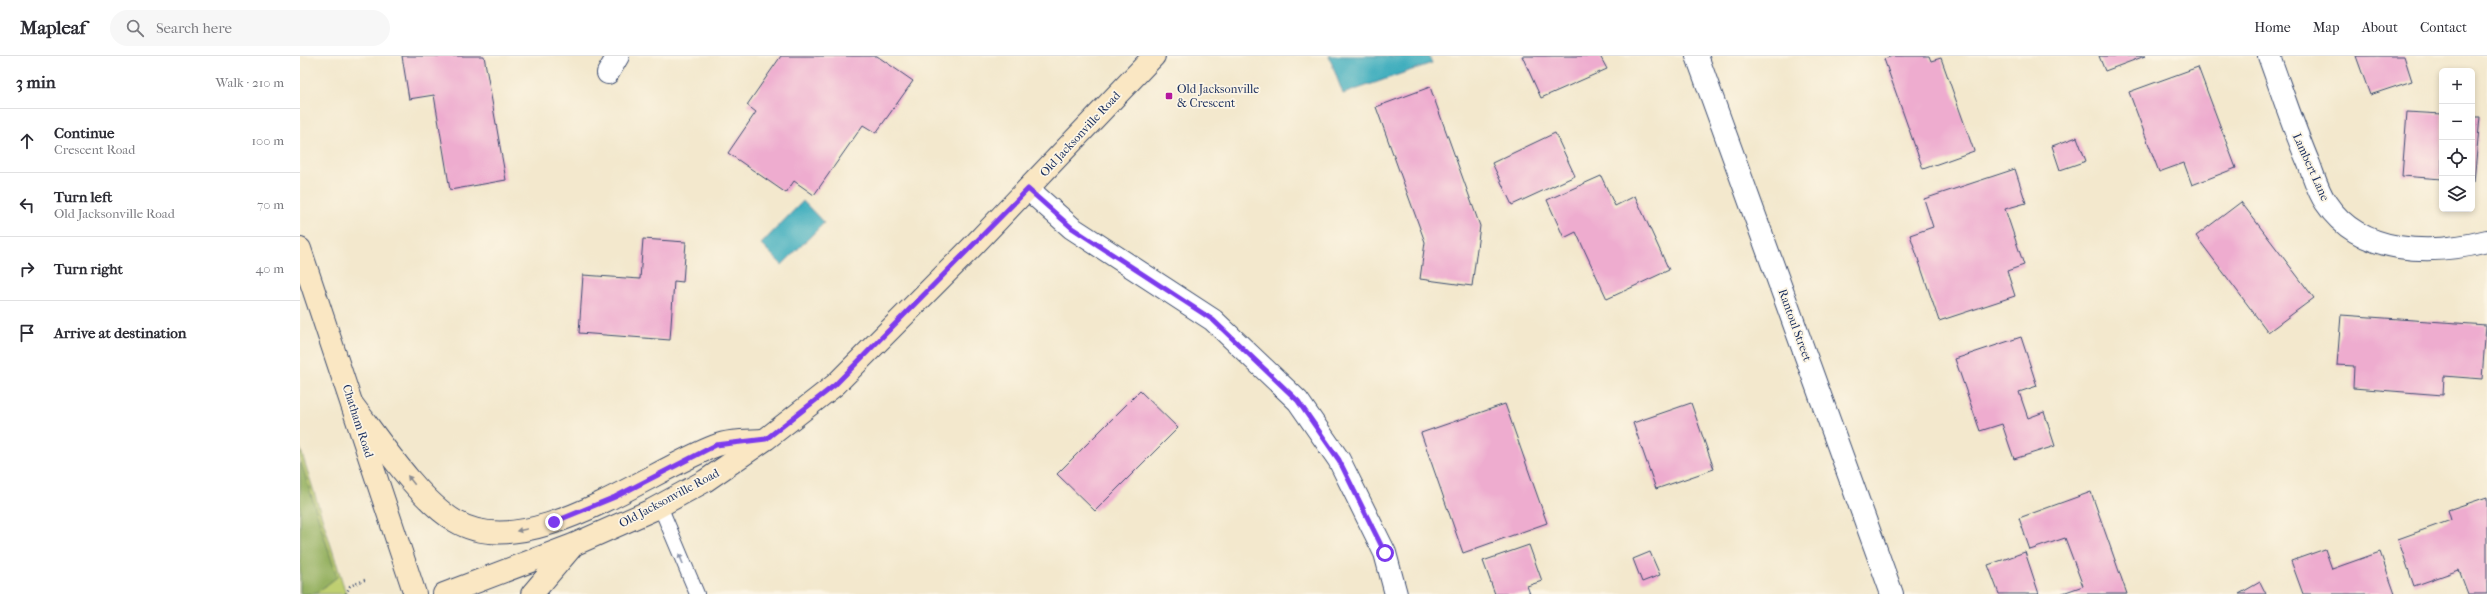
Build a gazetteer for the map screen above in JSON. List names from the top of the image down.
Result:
{
  "streets": {
    "main road": ["Old Jacksonville Road", "Chatham Road"],
    "street": ["Lambert Lane", "Rantoul Street"]
  },
  "places": {
    "transit": ["Old Jacksonville & Crescent"]
  },
  "page": {
    "header": "Mapleaf",
    "search": "Search here",
    "nav": [
      "Home",
      "Map",
      "About",
      "Contact"
    ],
    "heading": ["3 min", "Walk · 210 m"],
    "map_buttons": ["+", "−"],
    "list": [
      ["Continue", "Crescent Road", "100 m"],
      ["Turn left", "Old Jacksonville Road", "70 m"],
      ["Turn right", "40 m"],
      "Arrive at destination"
    ]
  }
}
